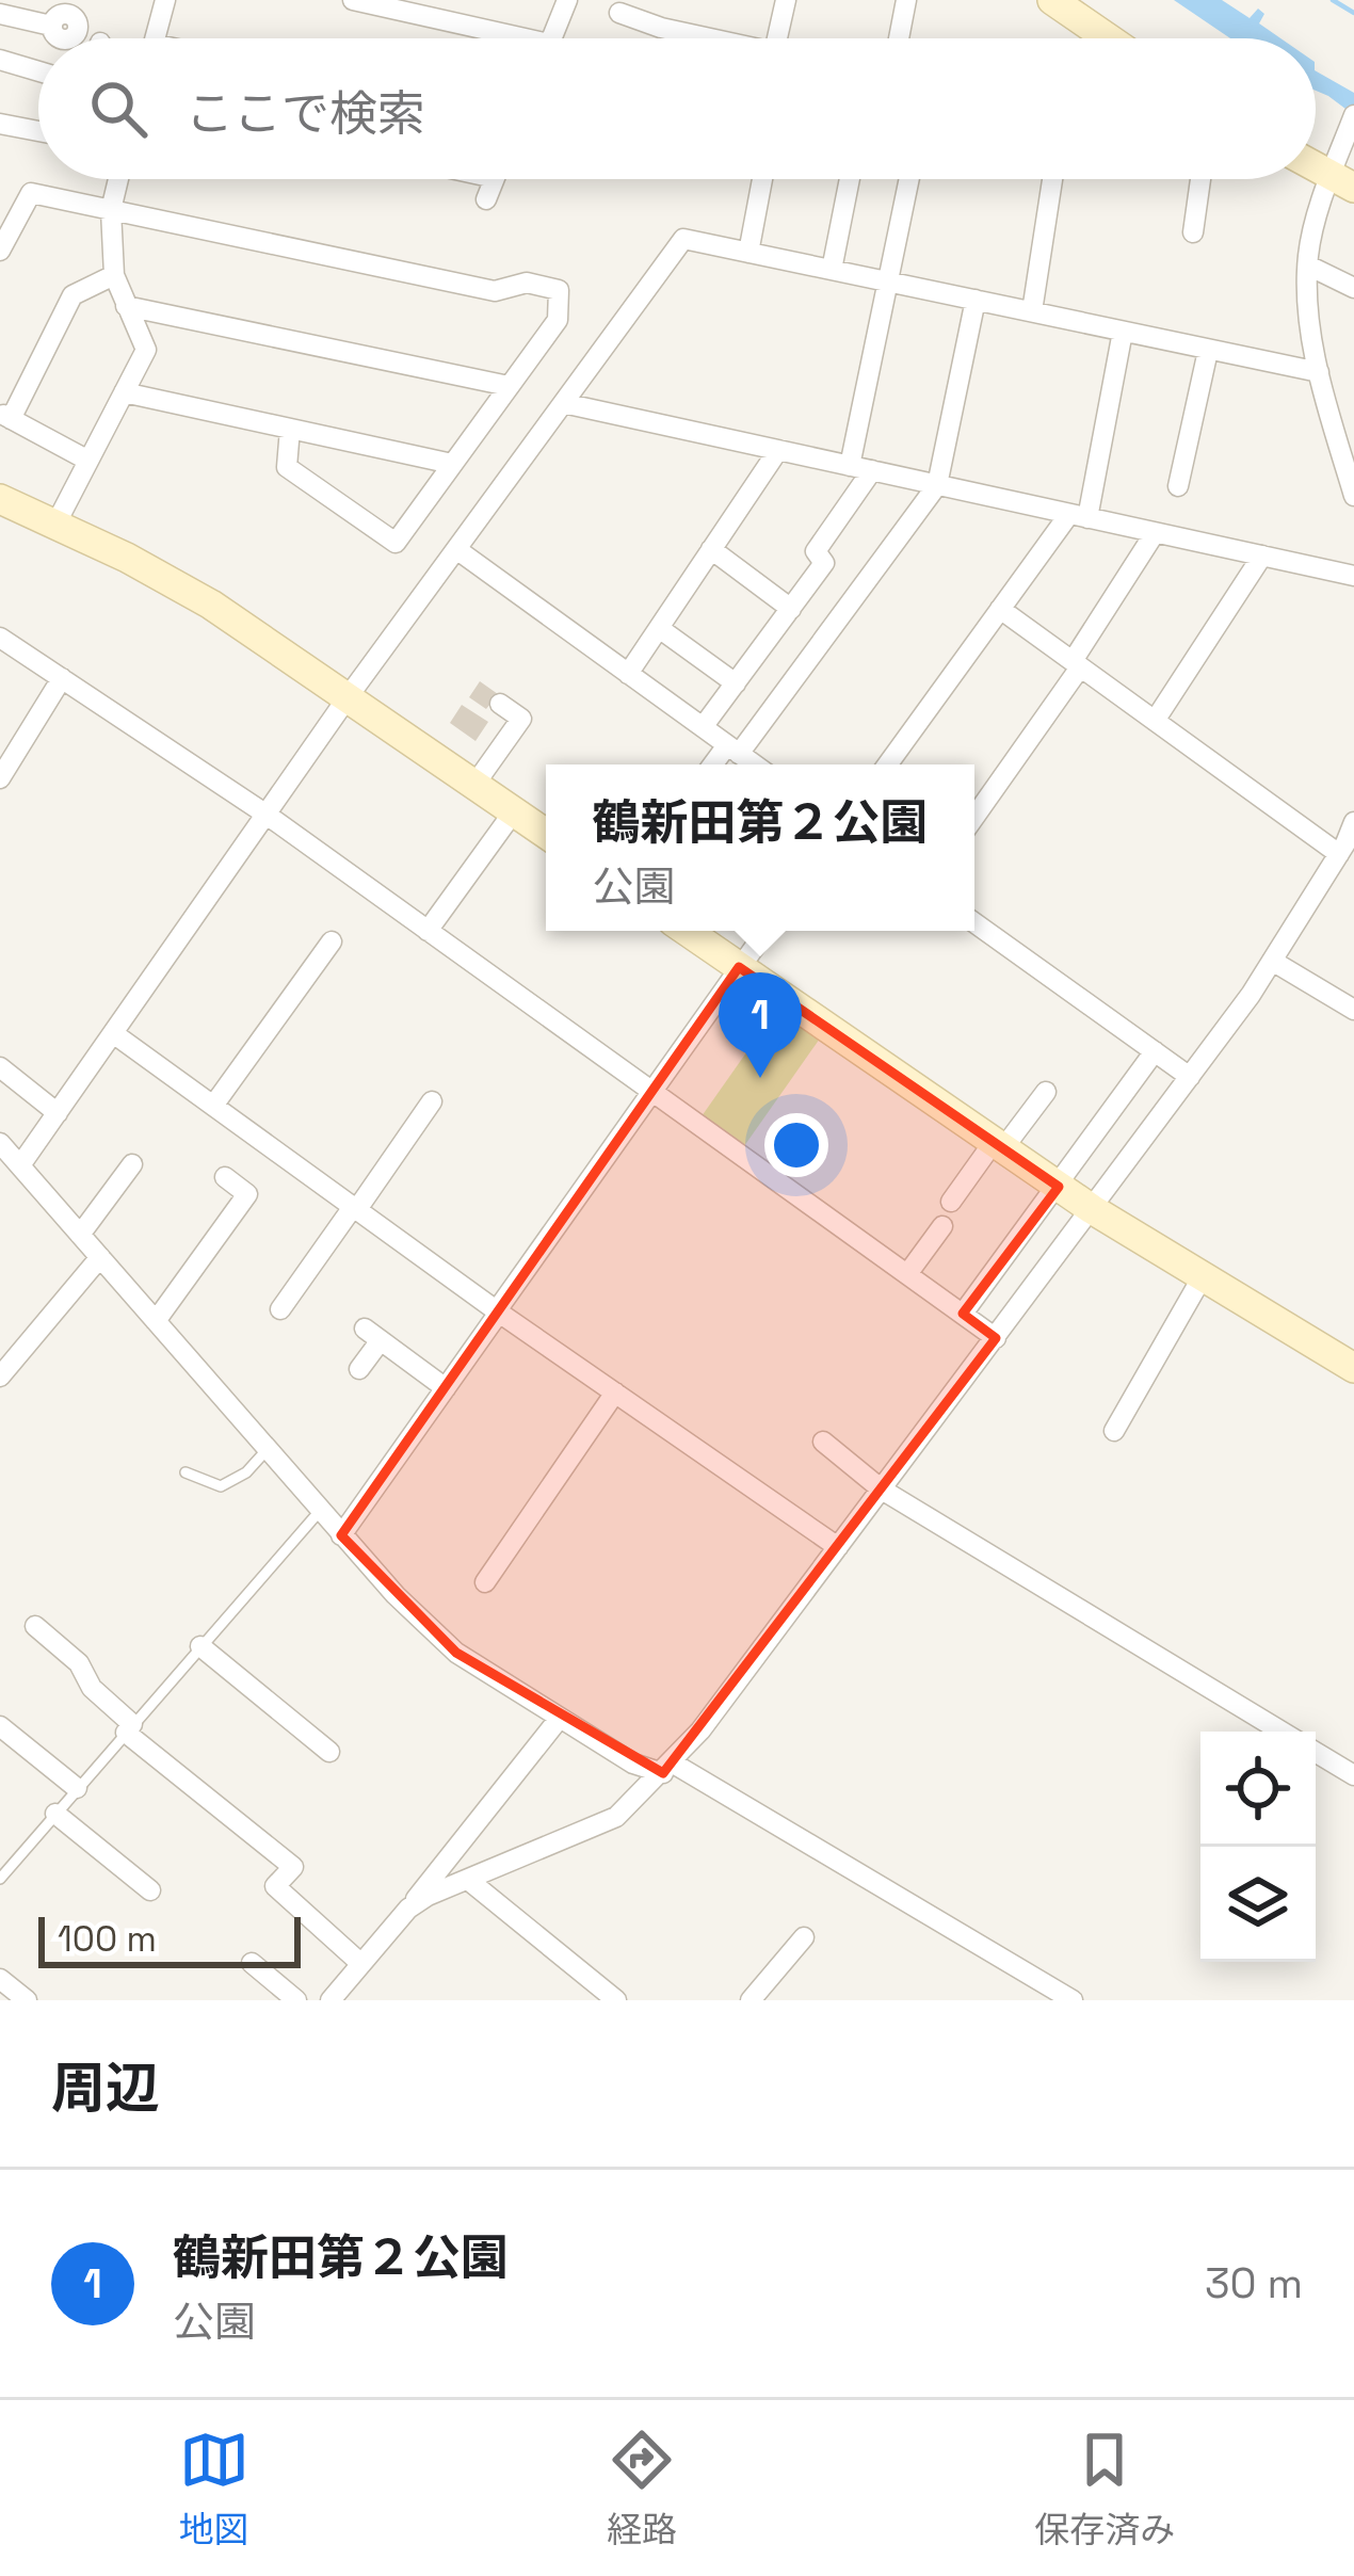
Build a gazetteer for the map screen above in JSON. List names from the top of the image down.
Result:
{
  "scale_bar": "100 m",
  "page": {
    "search": "ここで検索",
    "popup": ["鶴新田第２公園", "公園"],
    "pins": "1",
    "scale": "100 m",
    "heading": "周辺",
    "list": [
      {
        "mark": "1",
        "name": "鶴新田第２公園",
        "note": "公園",
        "value": "30 m"
      }
    ],
    "nav": ["地図", "経路", "保存済み"]
  }
}
